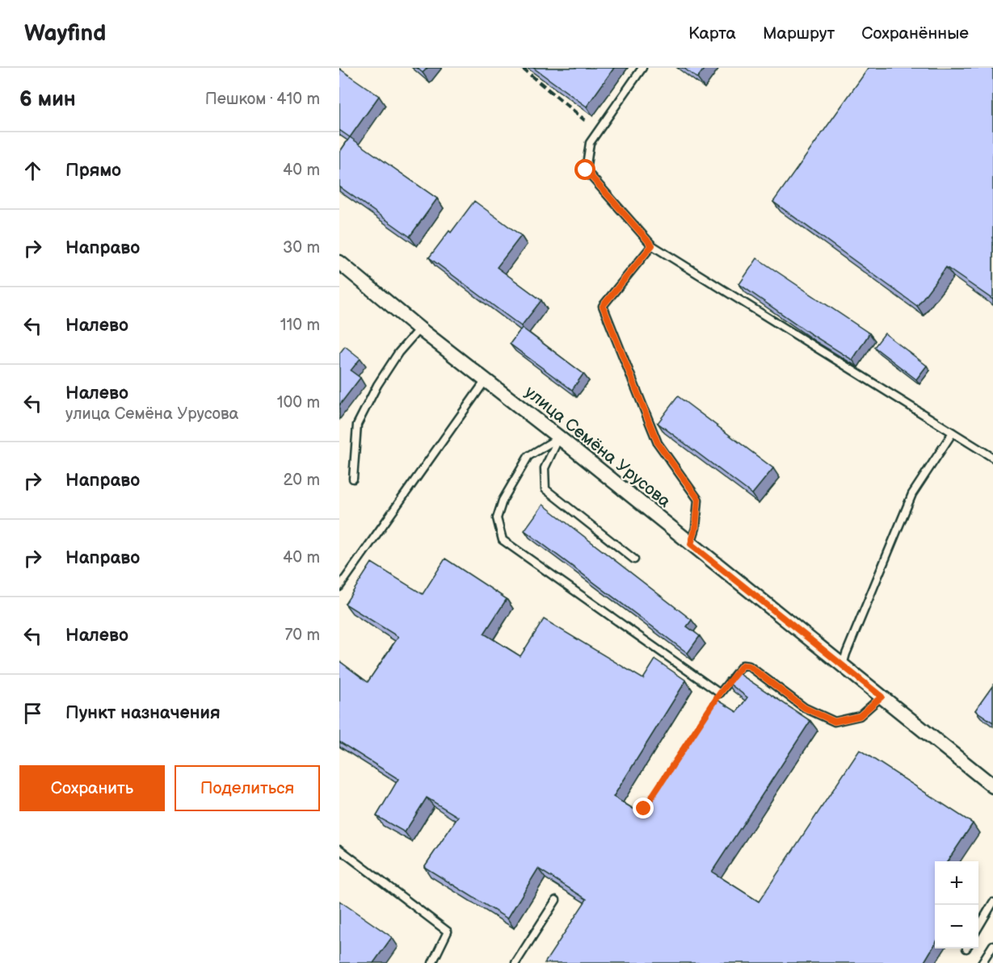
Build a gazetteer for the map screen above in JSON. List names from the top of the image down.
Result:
{
  "streets": {
    "street": ["улица Семёна Урусова"]
  },
  "page": {
    "header": "Wayfind",
    "nav": ["Карта", "Маршрут", "Сохранённые"],
    "heading": ["6 мин", "Пешком · 410 m"],
    "list": [
      ["Прямо", "40 m"],
      ["Направо", "30 m"],
      ["Налево", "110 m"],
      ["Налево", "улица Семёна Урусова", "100 m"],
      ["Направо", "20 m"],
      ["Направо", "40 m"],
      ["Налево", "70 m"],
      "Пункт назначения"
    ],
    "buttons": ["Сохранить", "Поделиться"],
    "map_buttons": ["+", "−"]
  }
}
